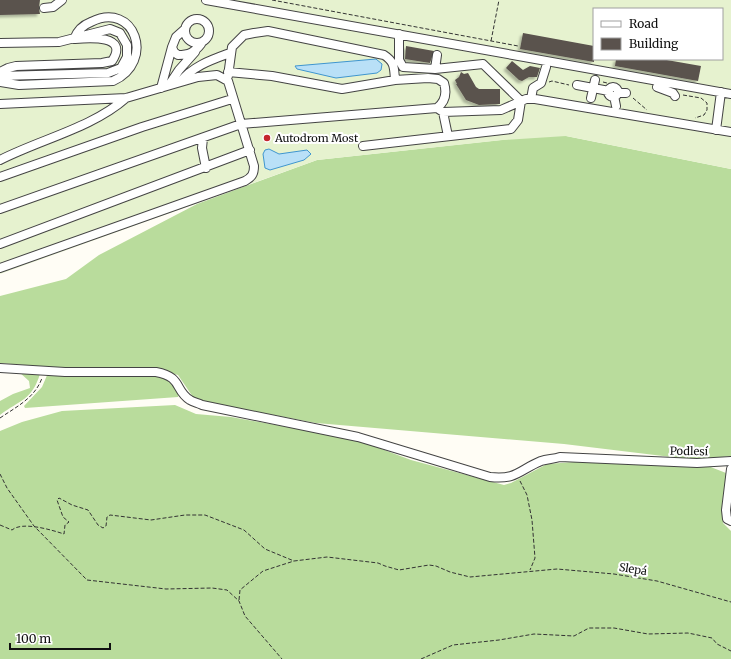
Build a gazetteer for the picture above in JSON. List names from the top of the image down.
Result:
{
  "streets": {
    "street": ["Podlesí"],
    "path": ["Slepá"]
  },
  "places": ["Autodrom Most"],
  "legend": ["Road", "Building"],
  "scale_bar": "100 m"
}
